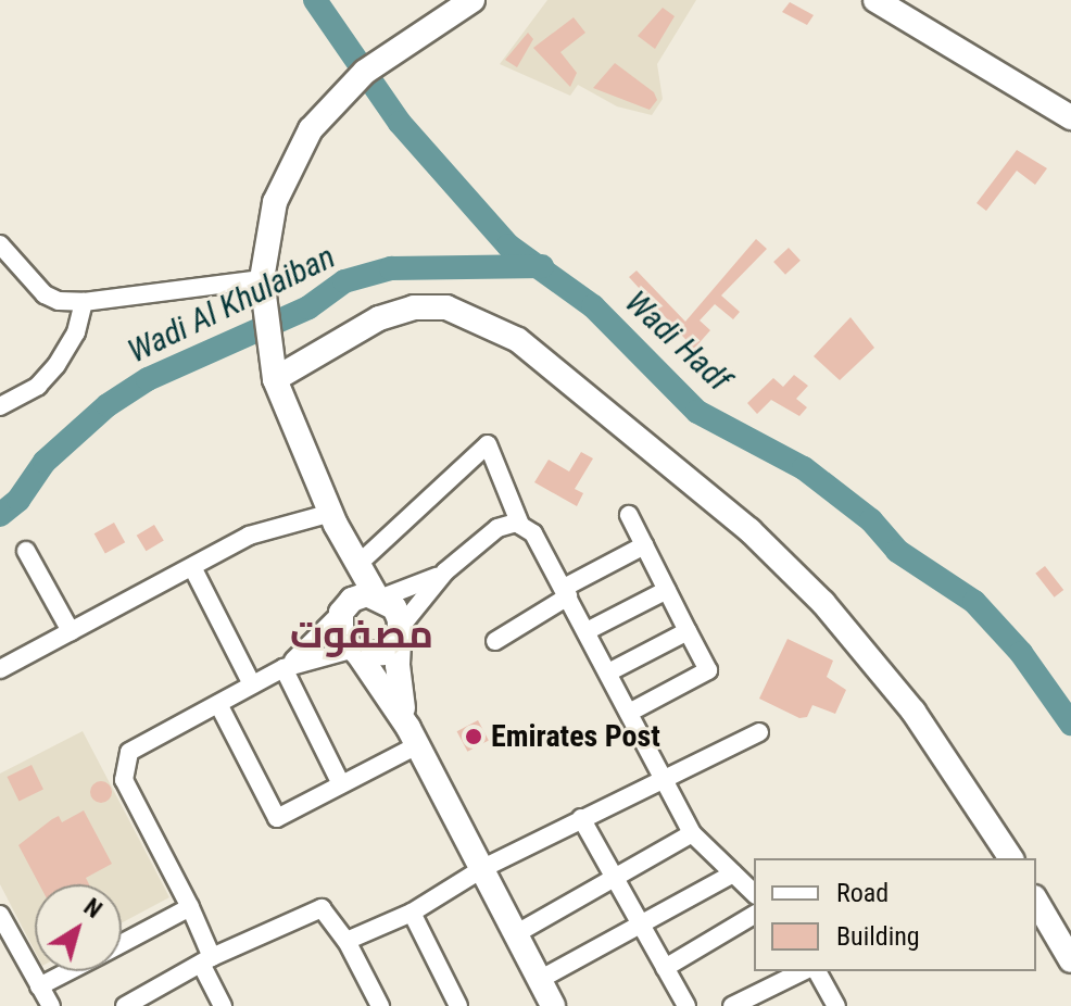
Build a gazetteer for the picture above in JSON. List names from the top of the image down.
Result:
{
  "districts": ["مصفوت"],
  "water": ["Wadi Al Khulaiban", "Wadi Hadf"],
  "places": ["Emirates Post"],
  "legend": ["Road", "Building"],
  "north": "top right"
}
